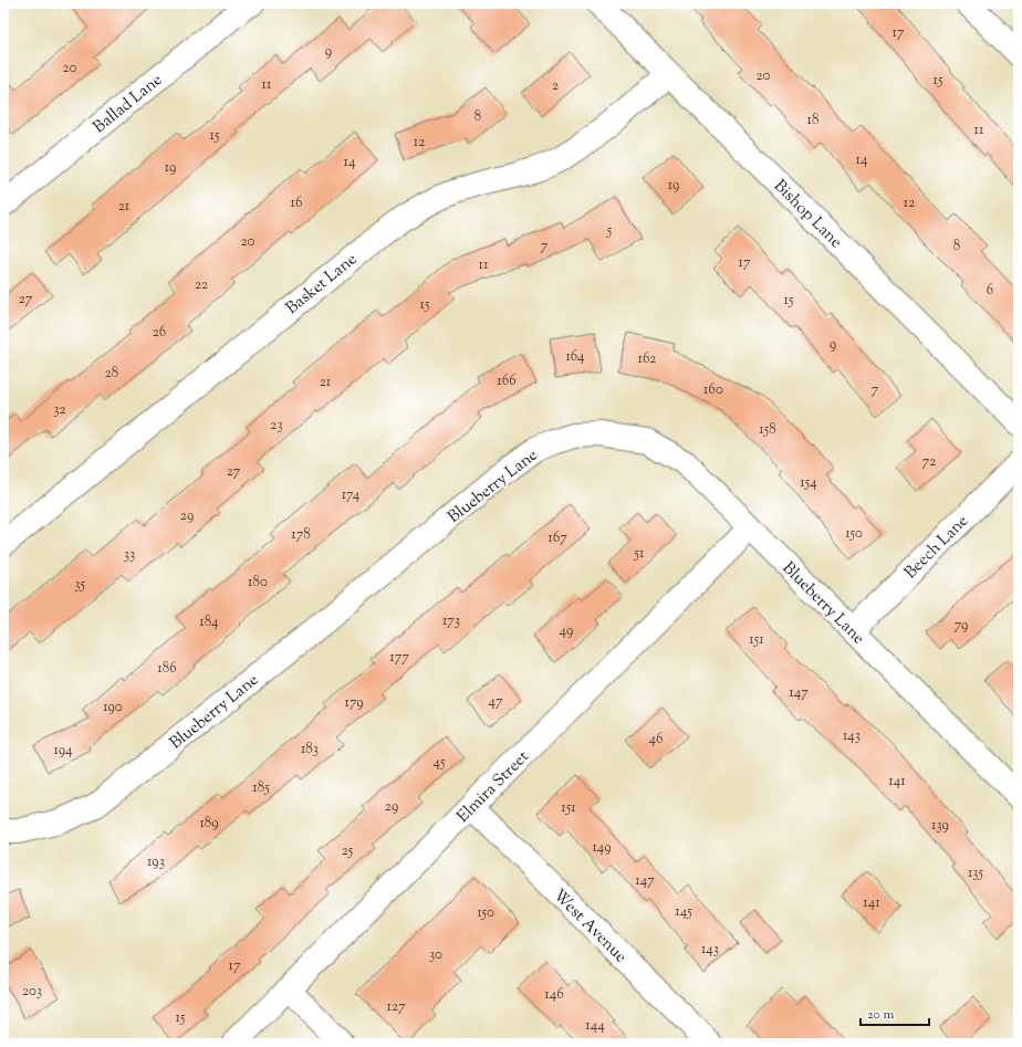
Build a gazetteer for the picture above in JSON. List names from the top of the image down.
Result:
{
  "streets": {
    "street": [
      "Ballad Lane",
      "Bishop Lane",
      "Basket Lane",
      "Blueberry Lane",
      "Beech Lane",
      "Elmira Street",
      "West Avenue"
    ]
  },
  "crossings": [
    ["Bishop Lane", "Basket Lane"],
    ["Blueberry Lane", "Beech Lane"],
    ["Blueberry Lane", "Elmira Street"],
    ["Elmira Street", "West Avenue"]
  ],
  "house_numbers": [
    "17",
    "9",
    "20",
    "20",
    "15",
    "11",
    "2",
    "8",
    "18",
    "11",
    "15",
    "12",
    "14",
    "14",
    "19",
    "19",
    "16",
    "12",
    "21",
    "5",
    "20",
    "7",
    "8",
    "17",
    "11",
    "22",
    "6",
    "27",
    "15",
    "15",
    "26",
    "9",
    "164",
    "162",
    "28",
    "166",
    "21",
    "160",
    "7",
    "32",
    "23",
    "158",
    "72",
    "27",
    "154",
    "174",
    "29",
    "150",
    "178",
    "167",
    "51",
    "33",
    "180",
    "35",
    "173",
    "184",
    "79",
    "49",
    "151",
    "177",
    "186",
    "147",
    "47",
    "179",
    "190",
    "143",
    "46",
    "183",
    "194",
    "45",
    "141",
    "185",
    "29",
    "151",
    "189",
    "139",
    "149",
    "25",
    "193",
    "135",
    "147",
    "141",
    "145",
    "150",
    "143",
    "30",
    "17",
    "203",
    "146",
    "127",
    "15",
    "144"
  ],
  "scale_bar": "20 m"
}
